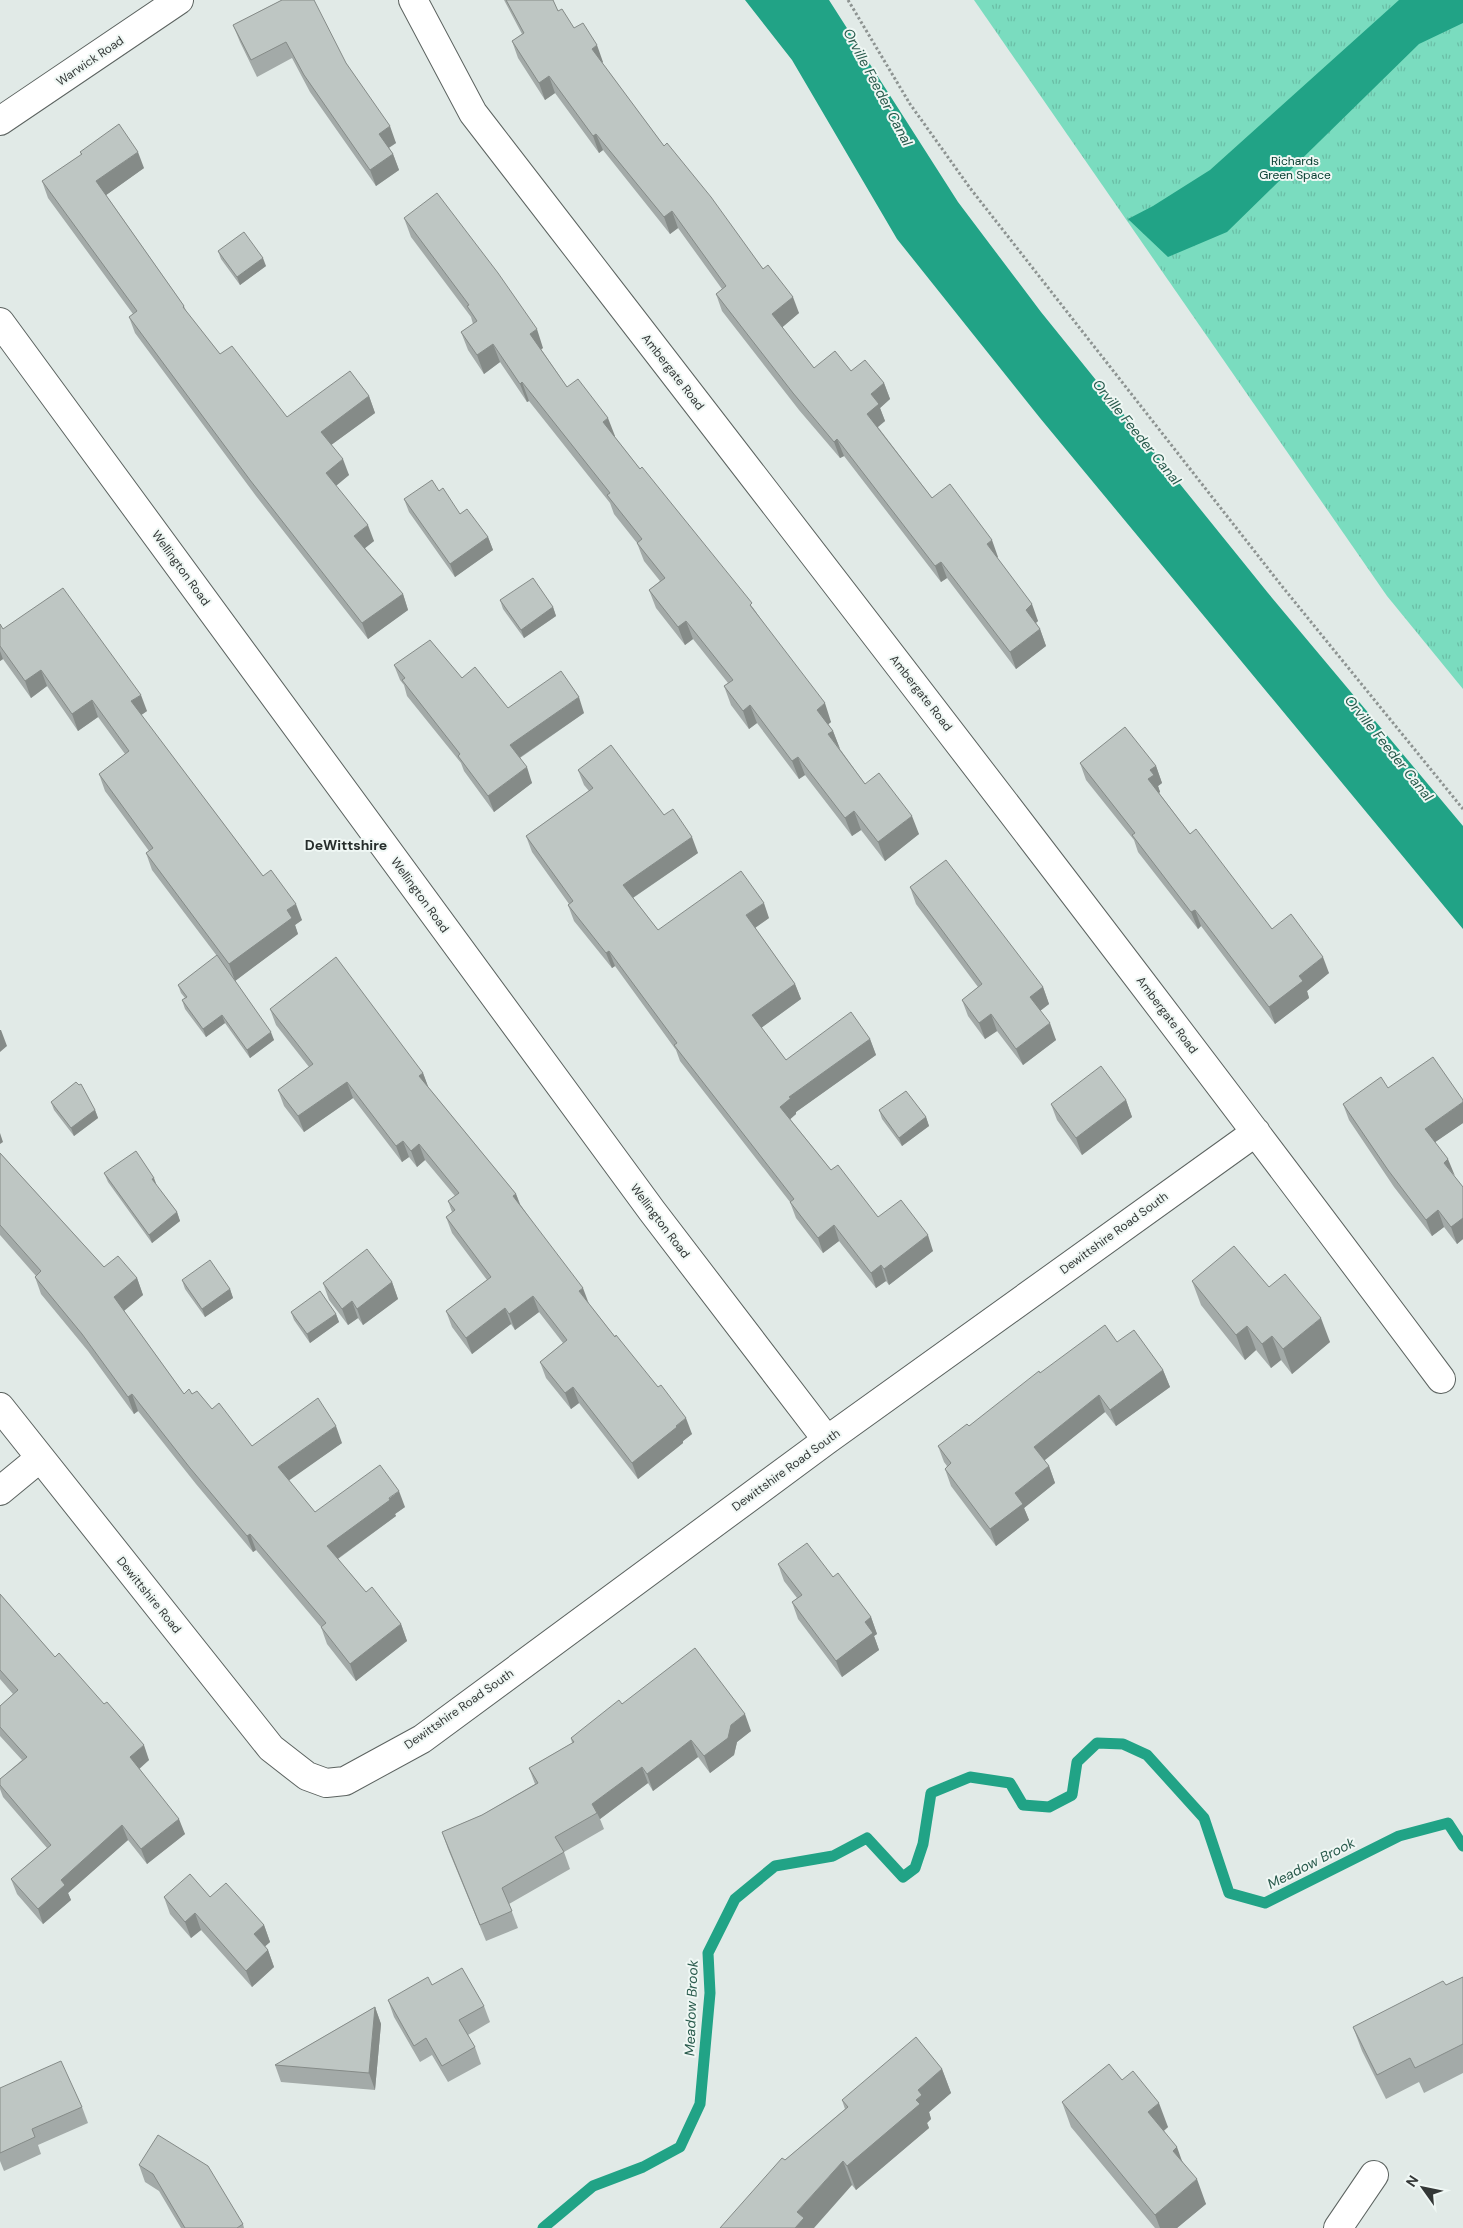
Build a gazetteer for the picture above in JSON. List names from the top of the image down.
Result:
{
  "streets": {
    "street": [
      "Warwick Road",
      "Ambergate Road",
      "Wellington Road",
      "Dewittshire Road South",
      "Dewittshire Road"
    ]
  },
  "crossings": [
    ["Ambergate Road", "Dewittshire Road South"],
    ["Wellington Road", "Dewittshire Road South"],
    ["Dewittshire Road South", "Dewittshire Road"]
  ],
  "districts": ["DeWittshire"],
  "water": ["Orville Feeder Canal", "Meadow Brook"],
  "parks": ["Richards Green Space"],
  "north": "top left"
}
